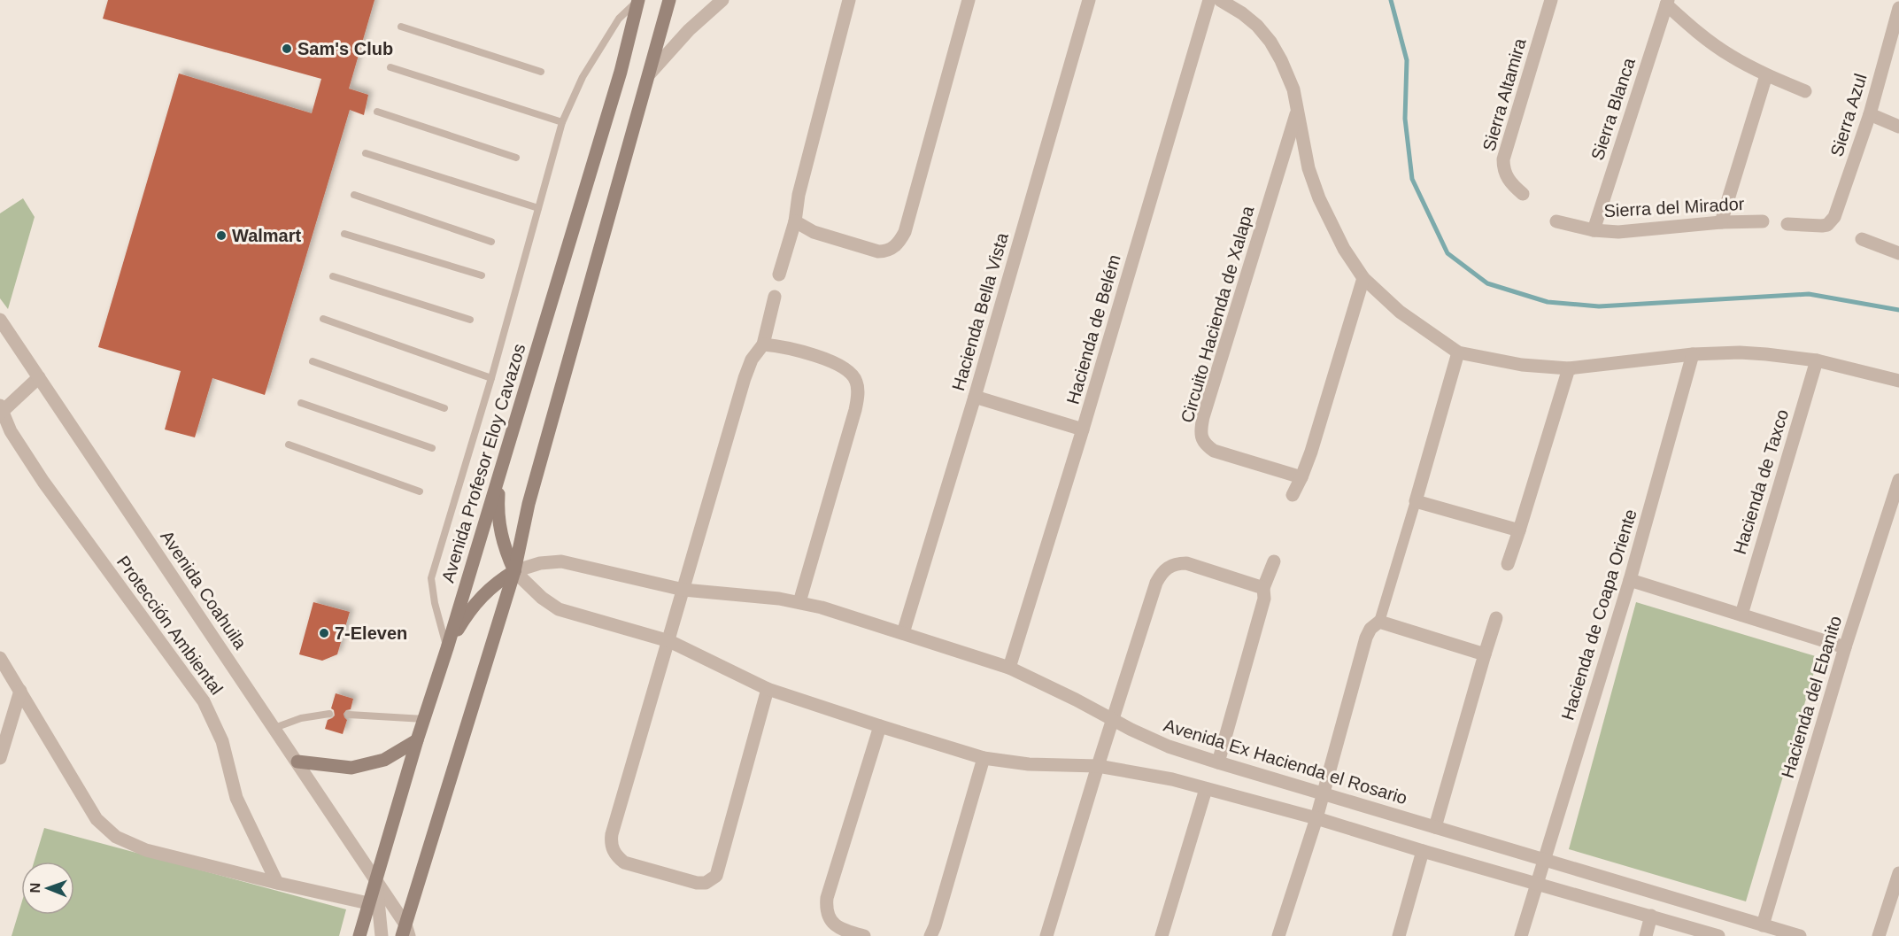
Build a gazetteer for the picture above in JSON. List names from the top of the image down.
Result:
{
  "streets": {
    "main road": ["Avenida Profesor Eloy Cavazos"],
    "street": [
      "Sierra Altamira",
      "Sierra Blanca",
      "Sierra Azul",
      "Sierra del Mirador",
      "Hacienda Bella Vista",
      "Circuito Hacienda de Xalapa",
      "Hacienda de Belém",
      "Hacienda de Taxco",
      "Avenida Coahuila",
      "Hacienda de Coapa Oriente",
      "Protección Ambiental",
      "Hacienda del Ebanito",
      "Avenida Ex Hacienda el Rosario"
    ]
  },
  "crossings": [
    ["Sierra Blanca", "Sierra del Mirador"],
    ["Hacienda Bella Vista", "Avenida Ex Hacienda el Rosario"],
    ["Hacienda de Belém", "Avenida Ex Hacienda el Rosario"],
    ["Avenida Profesor Eloy Cavazos", "Avenida Coahuila"],
    ["Hacienda de Coapa Oriente", "Avenida Ex Hacienda el Rosario"],
    ["Hacienda del Ebanito", "Avenida Ex Hacienda el Rosario"]
  ],
  "places": ["Sam's Club", "Walmart", "7-Eleven"],
  "north": "left"
}
